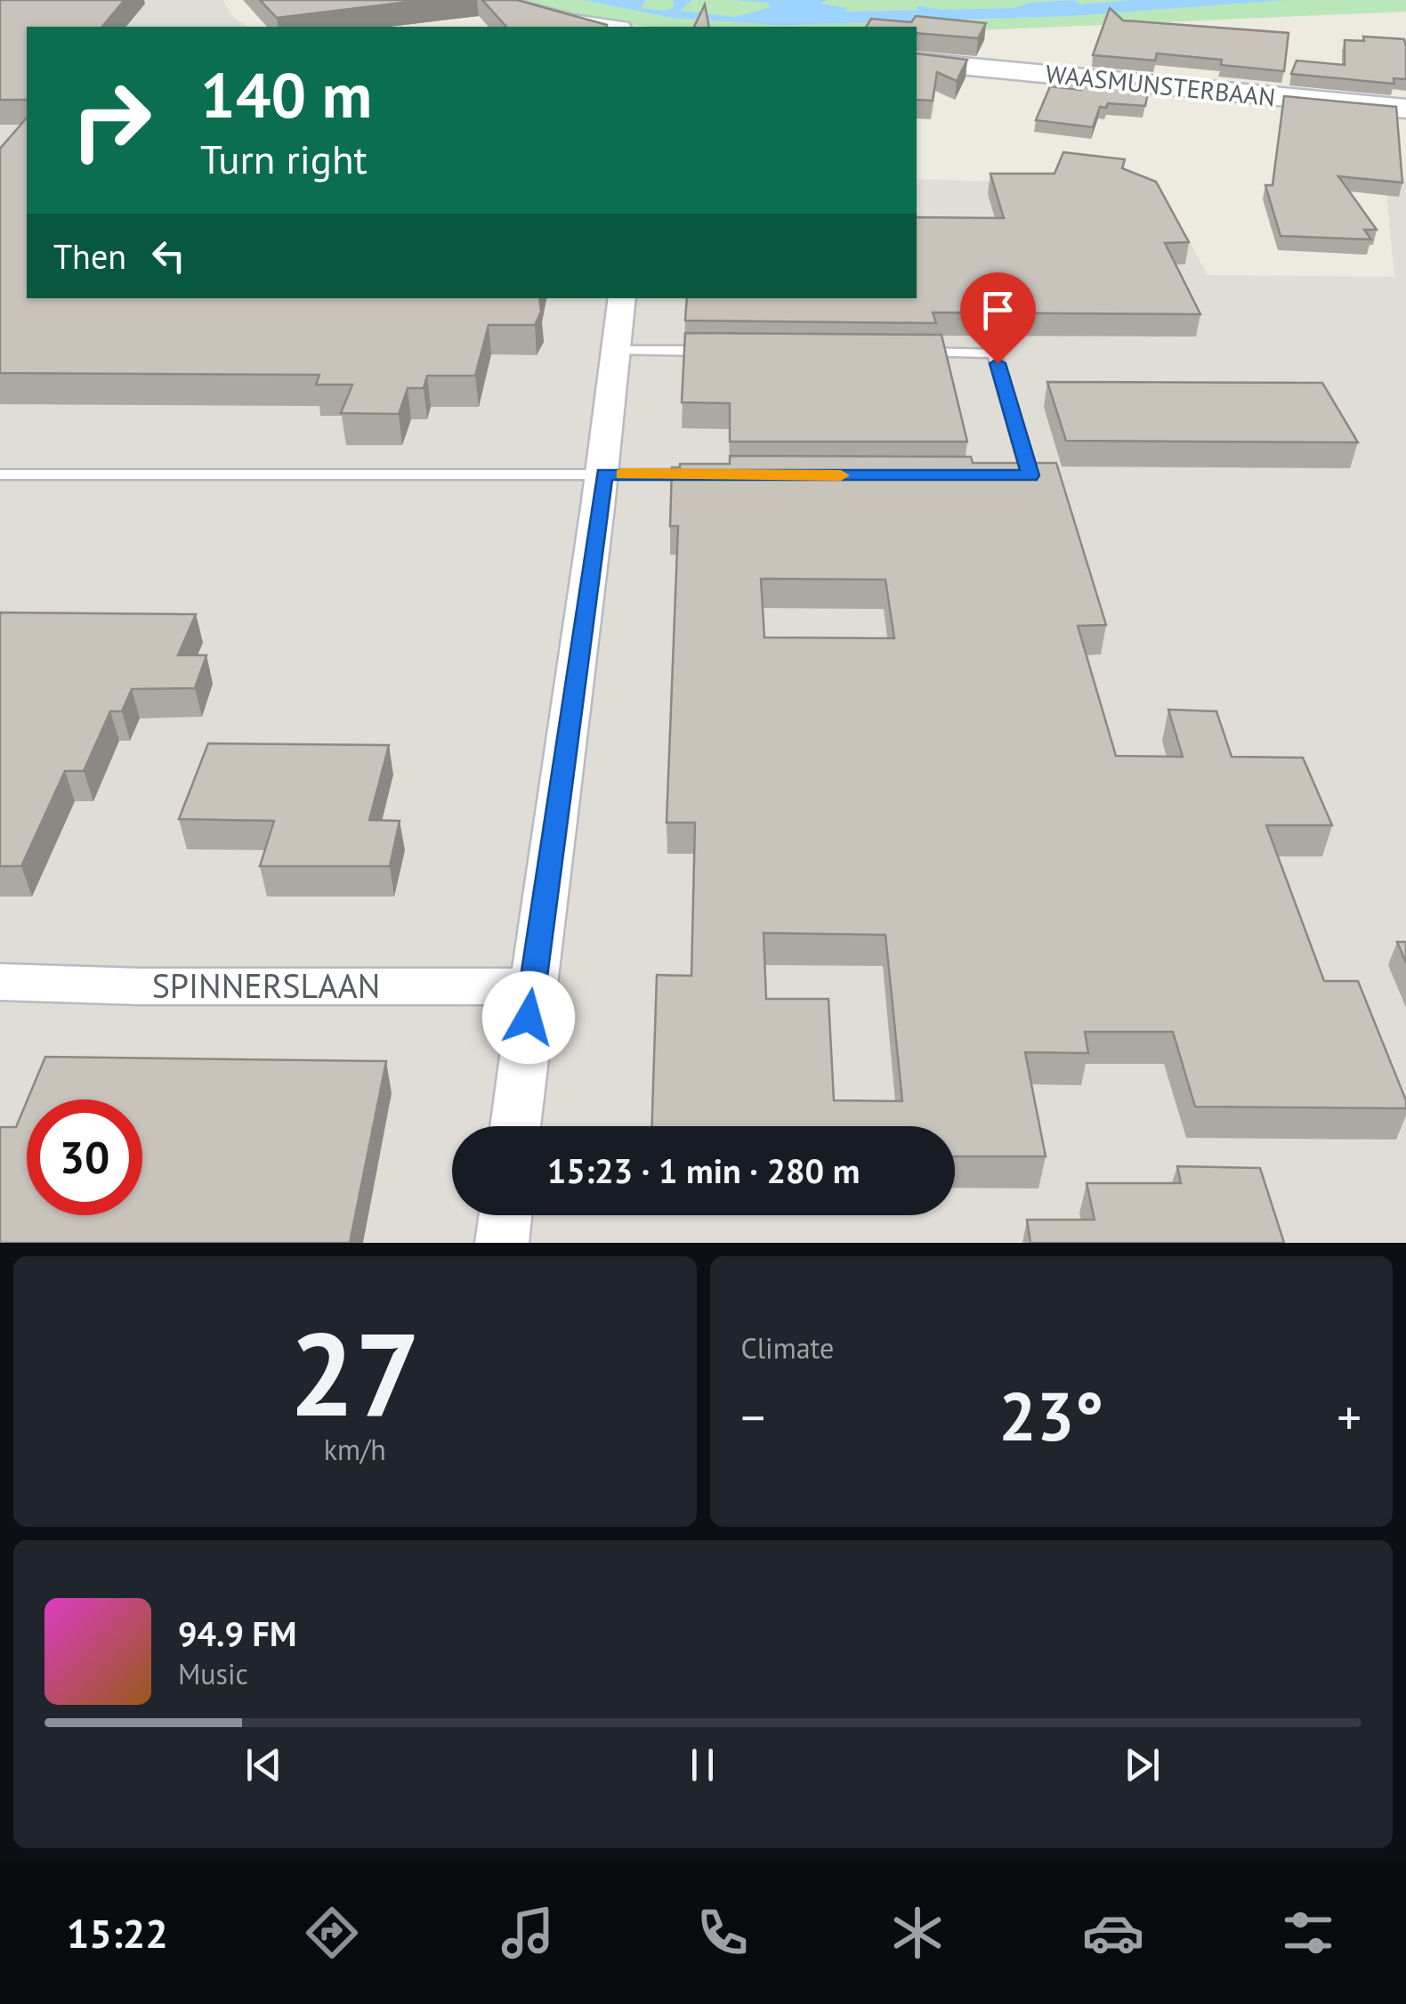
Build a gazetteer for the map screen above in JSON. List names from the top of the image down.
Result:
{
  "streets": {
    "street": ["WAASMUNSTERBAAN", "SPINNERSLAAN"]
  },
  "page": {
    "turn": ["140 m", "Turn right"],
    "then": "Then",
    "limit": "30",
    "trip": "15:23 · 1 min · 280 m",
    "tile": [
      ["27", "km/h"],
      "Climate"
    ],
    "heat": ["−", "23°", "+"],
    "song": ["94.9 FM", "Music"],
    "tabs": "15:22"
  }
}
